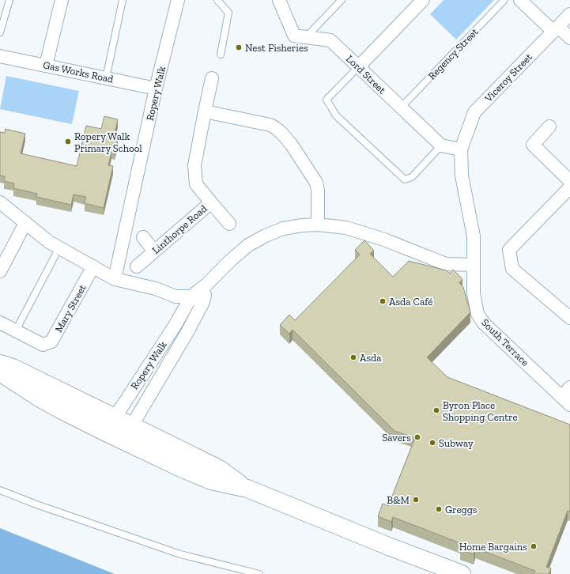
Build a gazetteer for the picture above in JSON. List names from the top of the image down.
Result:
{
  "streets": {
    "street": [
      "Gas Works Road",
      "Lord Street",
      "Viceroy Street",
      "Ropery Walk",
      "Linthorpe Road",
      "Mary Street",
      "South Terrace"
    ],
    "lane": ["Regency Street"]
  },
  "crossings": [
    ["Regency Street", "Lord Street"],
    ["Gas Works Road", "Ropery Walk"],
    ["Viceroy Street", "South Terrace"]
  ],
  "places": [
    "Nest Fisheries",
    "Ropery Walk Primary School",
    "Asda Café",
    "Asda",
    "Byron Place Shopping Centre",
    "Savers",
    "Subway",
    "B&M",
    "Greggs",
    "Home Bargains"
  ]
}
